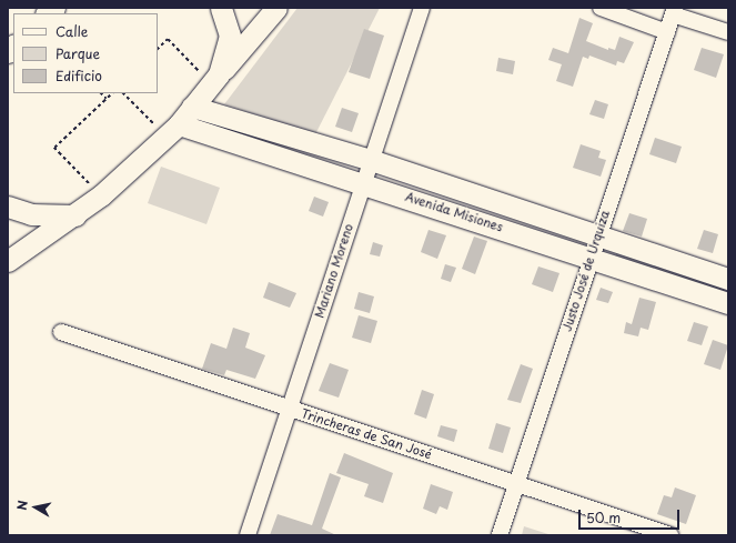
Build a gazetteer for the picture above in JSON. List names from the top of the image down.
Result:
{
  "streets": {
    "main road": ["Avenida Misiones"],
    "street": ["Mariano Moreno", "Justo José de Urquiza", "Trincheras de San José"]
  },
  "crossings": [
    ["Avenida Misiones", "Mariano Moreno"],
    ["Avenida Misiones", "Justo José de Urquiza"],
    ["Mariano Moreno", "Trincheras de San José"],
    ["Justo José de Urquiza", "Trincheras de San José"]
  ],
  "legend": ["Calle", "Parque", "Edificio"],
  "scale_bar": "50 m",
  "north": "left"
}
